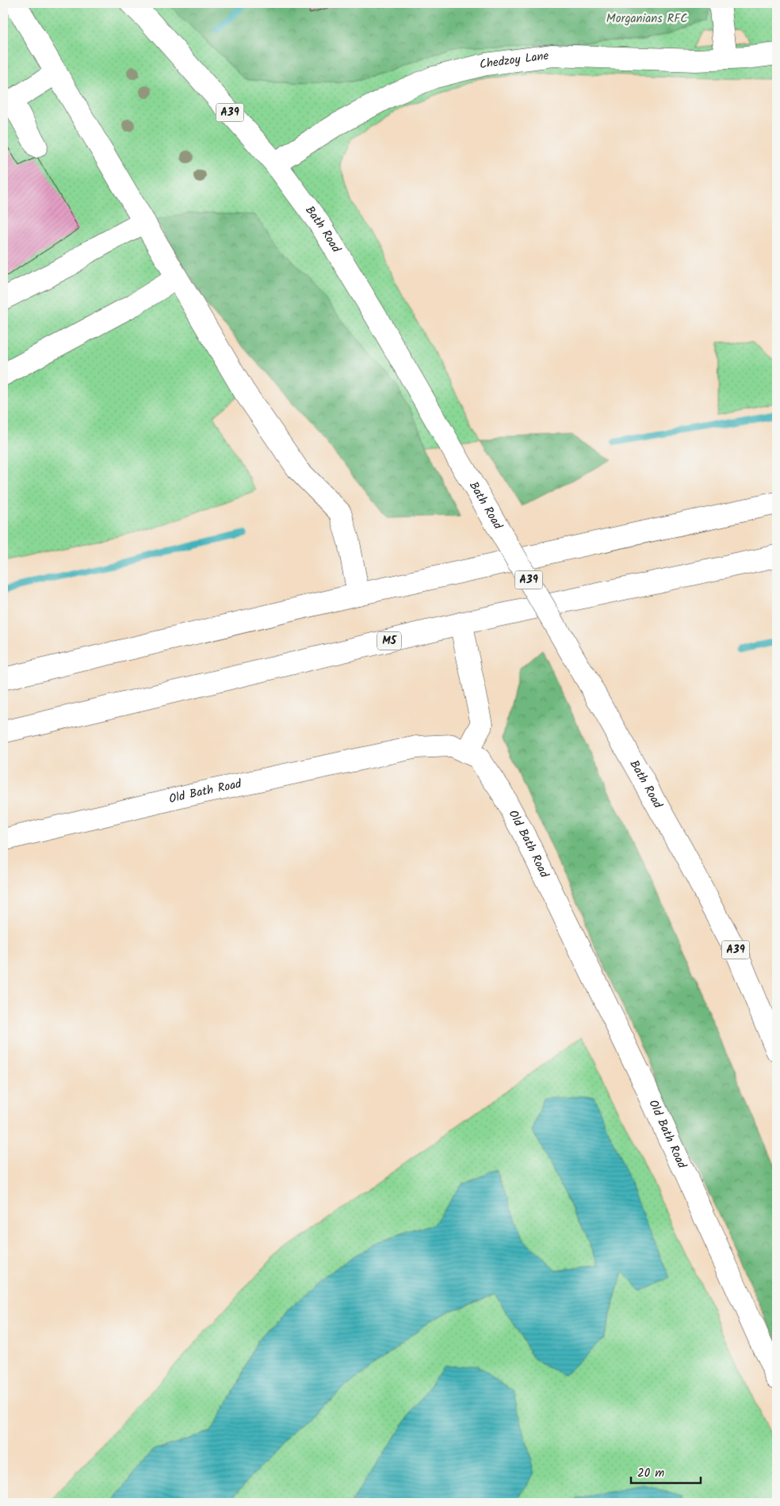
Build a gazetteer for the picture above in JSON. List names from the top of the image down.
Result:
{
  "streets": {
    "main road": [
      "Chedzoy Lane",
      "A39",
      "Bath Road",
      "M5",
      "Old Bath Road"
    ]
  },
  "crossings": [
    ["Chedzoy Lane", "Bath Road"]
  ],
  "parks": ["Morganians RFC"],
  "scale_bar": "20 m"
}
